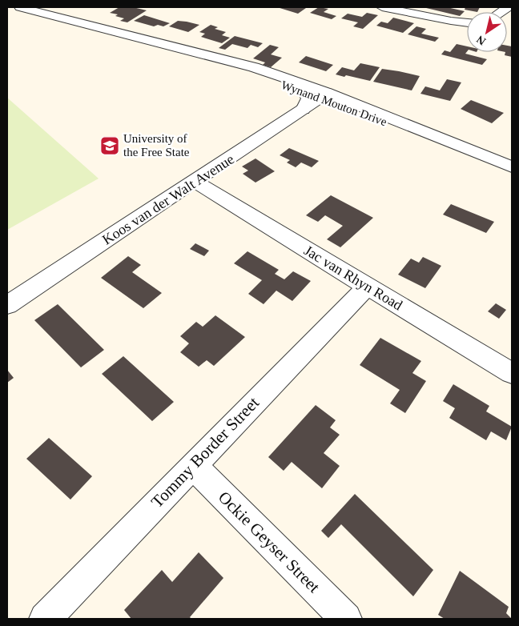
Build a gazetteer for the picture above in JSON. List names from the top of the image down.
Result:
{
  "streets": {
    "street": [
      "Wynand Mouton Drive",
      "Koos van der Walt Avenue",
      "Jac van Rhyn Road",
      "Tommy Border Street",
      "Ockie Geyser Street"
    ]
  },
  "crossings": [
    ["Wynand Mouton Drive", "Koos van der Walt Avenue"],
    ["Koos van der Walt Avenue", "Jac van Rhyn Road"],
    ["Jac van Rhyn Road", "Tommy Border Street"],
    ["Tommy Border Street", "Ockie Geyser Street"]
  ],
  "places": {
    "school or university": ["University of the Free State"]
  },
  "north": "bottom left"
}
